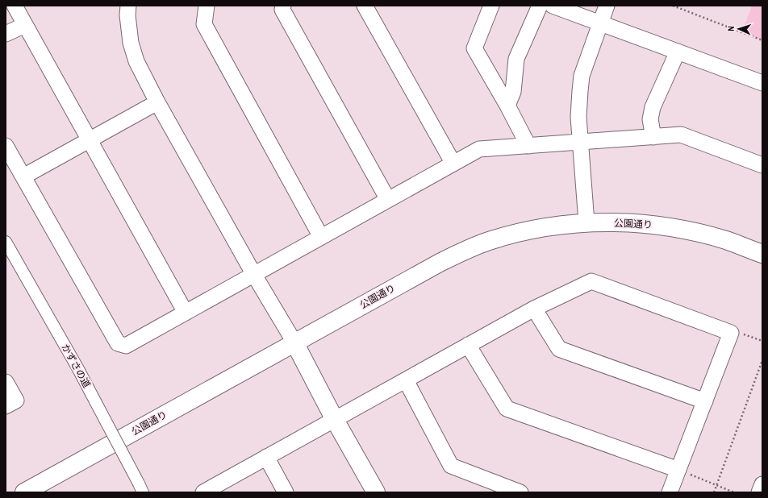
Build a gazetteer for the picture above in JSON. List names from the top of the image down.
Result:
{
  "streets": {
    "street": ["公園通り", "かずさの道"]
  },
  "north": "left"
}
